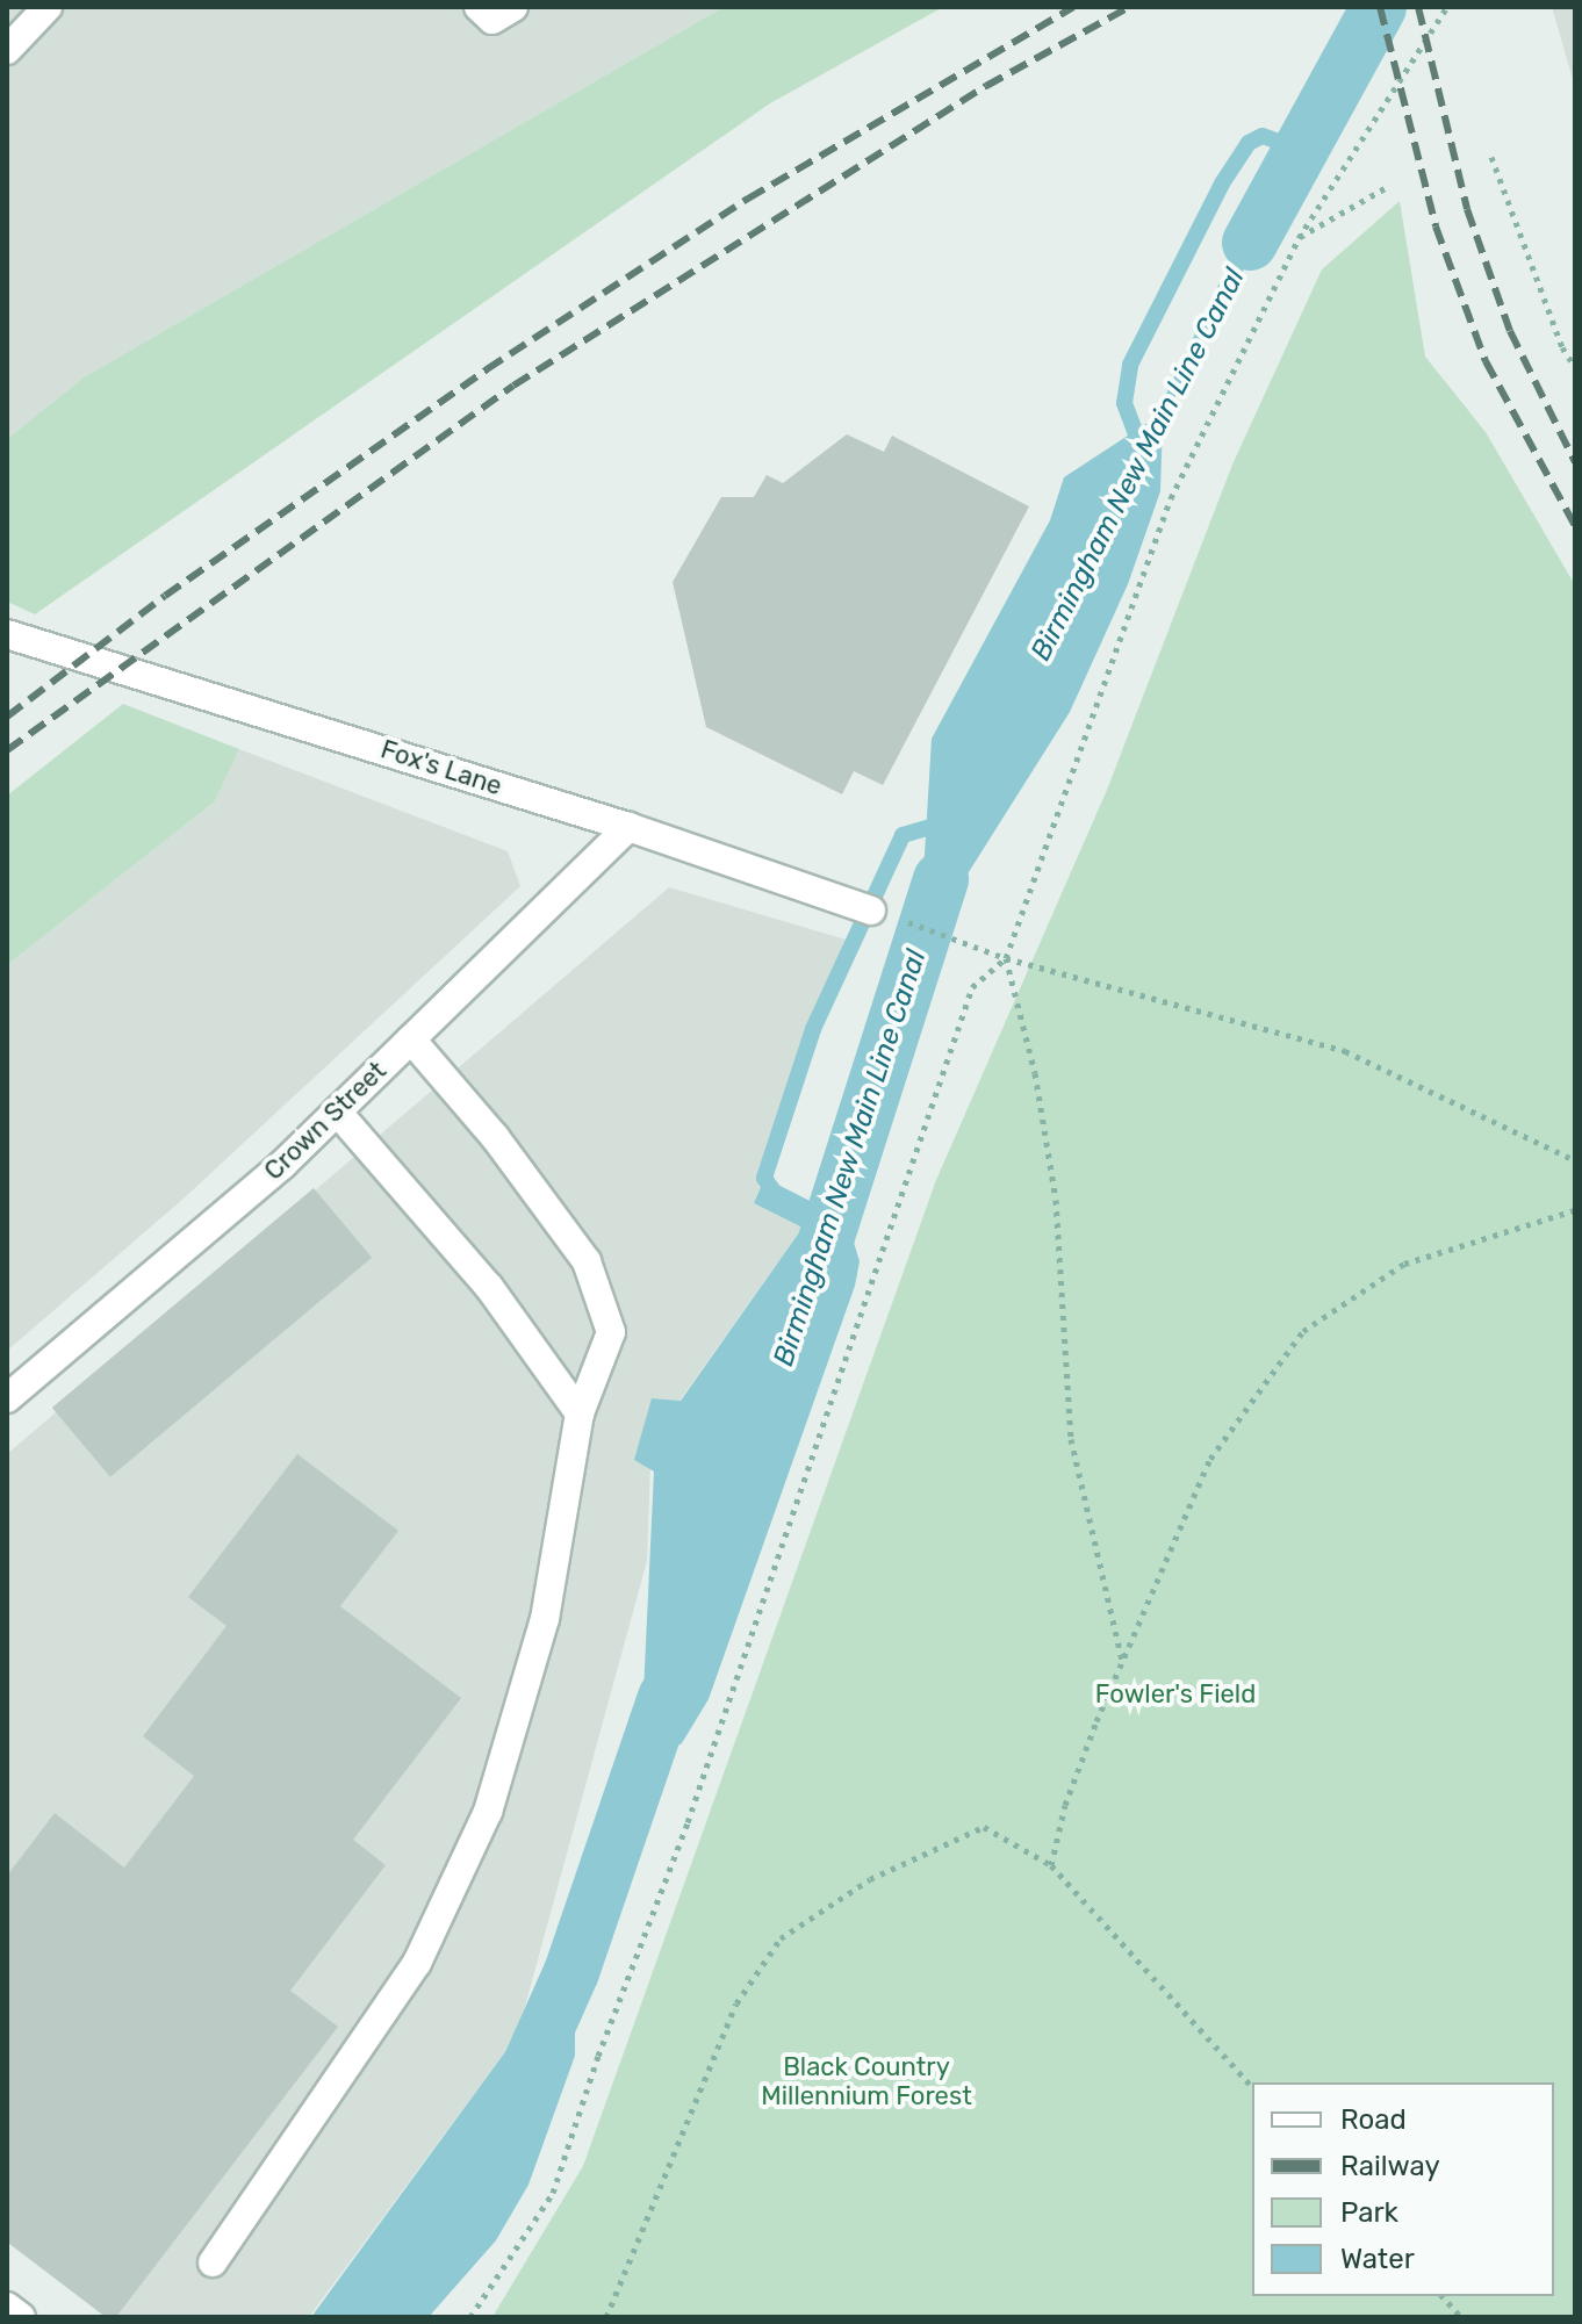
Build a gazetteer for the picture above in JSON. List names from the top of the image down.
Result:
{
  "streets": {
    "street": ["Fox's Lane", "Crown Street"]
  },
  "crossings": [
    ["Fox's Lane", "Crown Street"]
  ],
  "water": ["Birmingham New Main Line Canal"],
  "parks": ["Fowler's Field", "Black Country Millennium Forest"],
  "legend": [
    "Road",
    "Railway",
    "Park",
    "Water"
  ]
}
